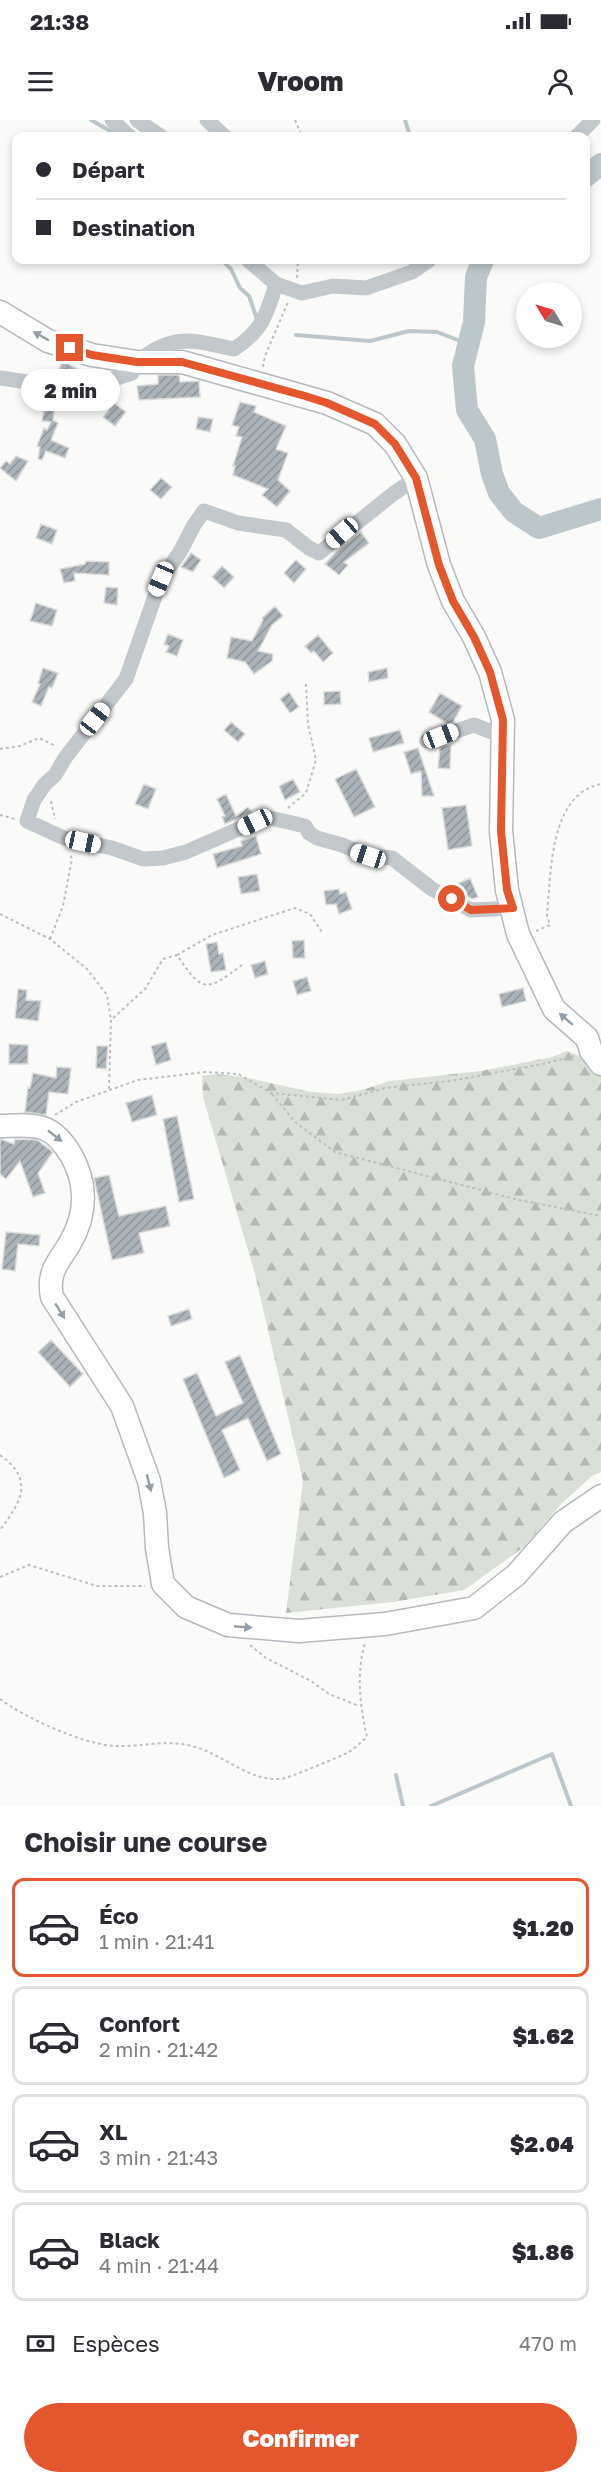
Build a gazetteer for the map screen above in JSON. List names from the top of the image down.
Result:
{
  "north": "top left",
  "page": {
    "status": "21:38",
    "header": "Vroom",
    "banner": ["Départ", "Destination"],
    "bubble": "2 min",
    "heading": "Choisir une course",
    "list": [
      {
        "name": "Éco",
        "note": "1 min · 21:41",
        "value": "$1.20"
      },
      {
        "name": "Confort",
        "note": "2 min · 21:42",
        "value": "$1.62"
      },
      {
        "name": "XL",
        "note": "3 min · 21:43",
        "value": "$2.04"
      },
      {
        "name": "Black",
        "note": "4 min · 21:44",
        "value": "$1.86"
      }
    ],
    "pay": ["Espèces", "470 m"],
    "buttons": "Confirmer"
  }
}
